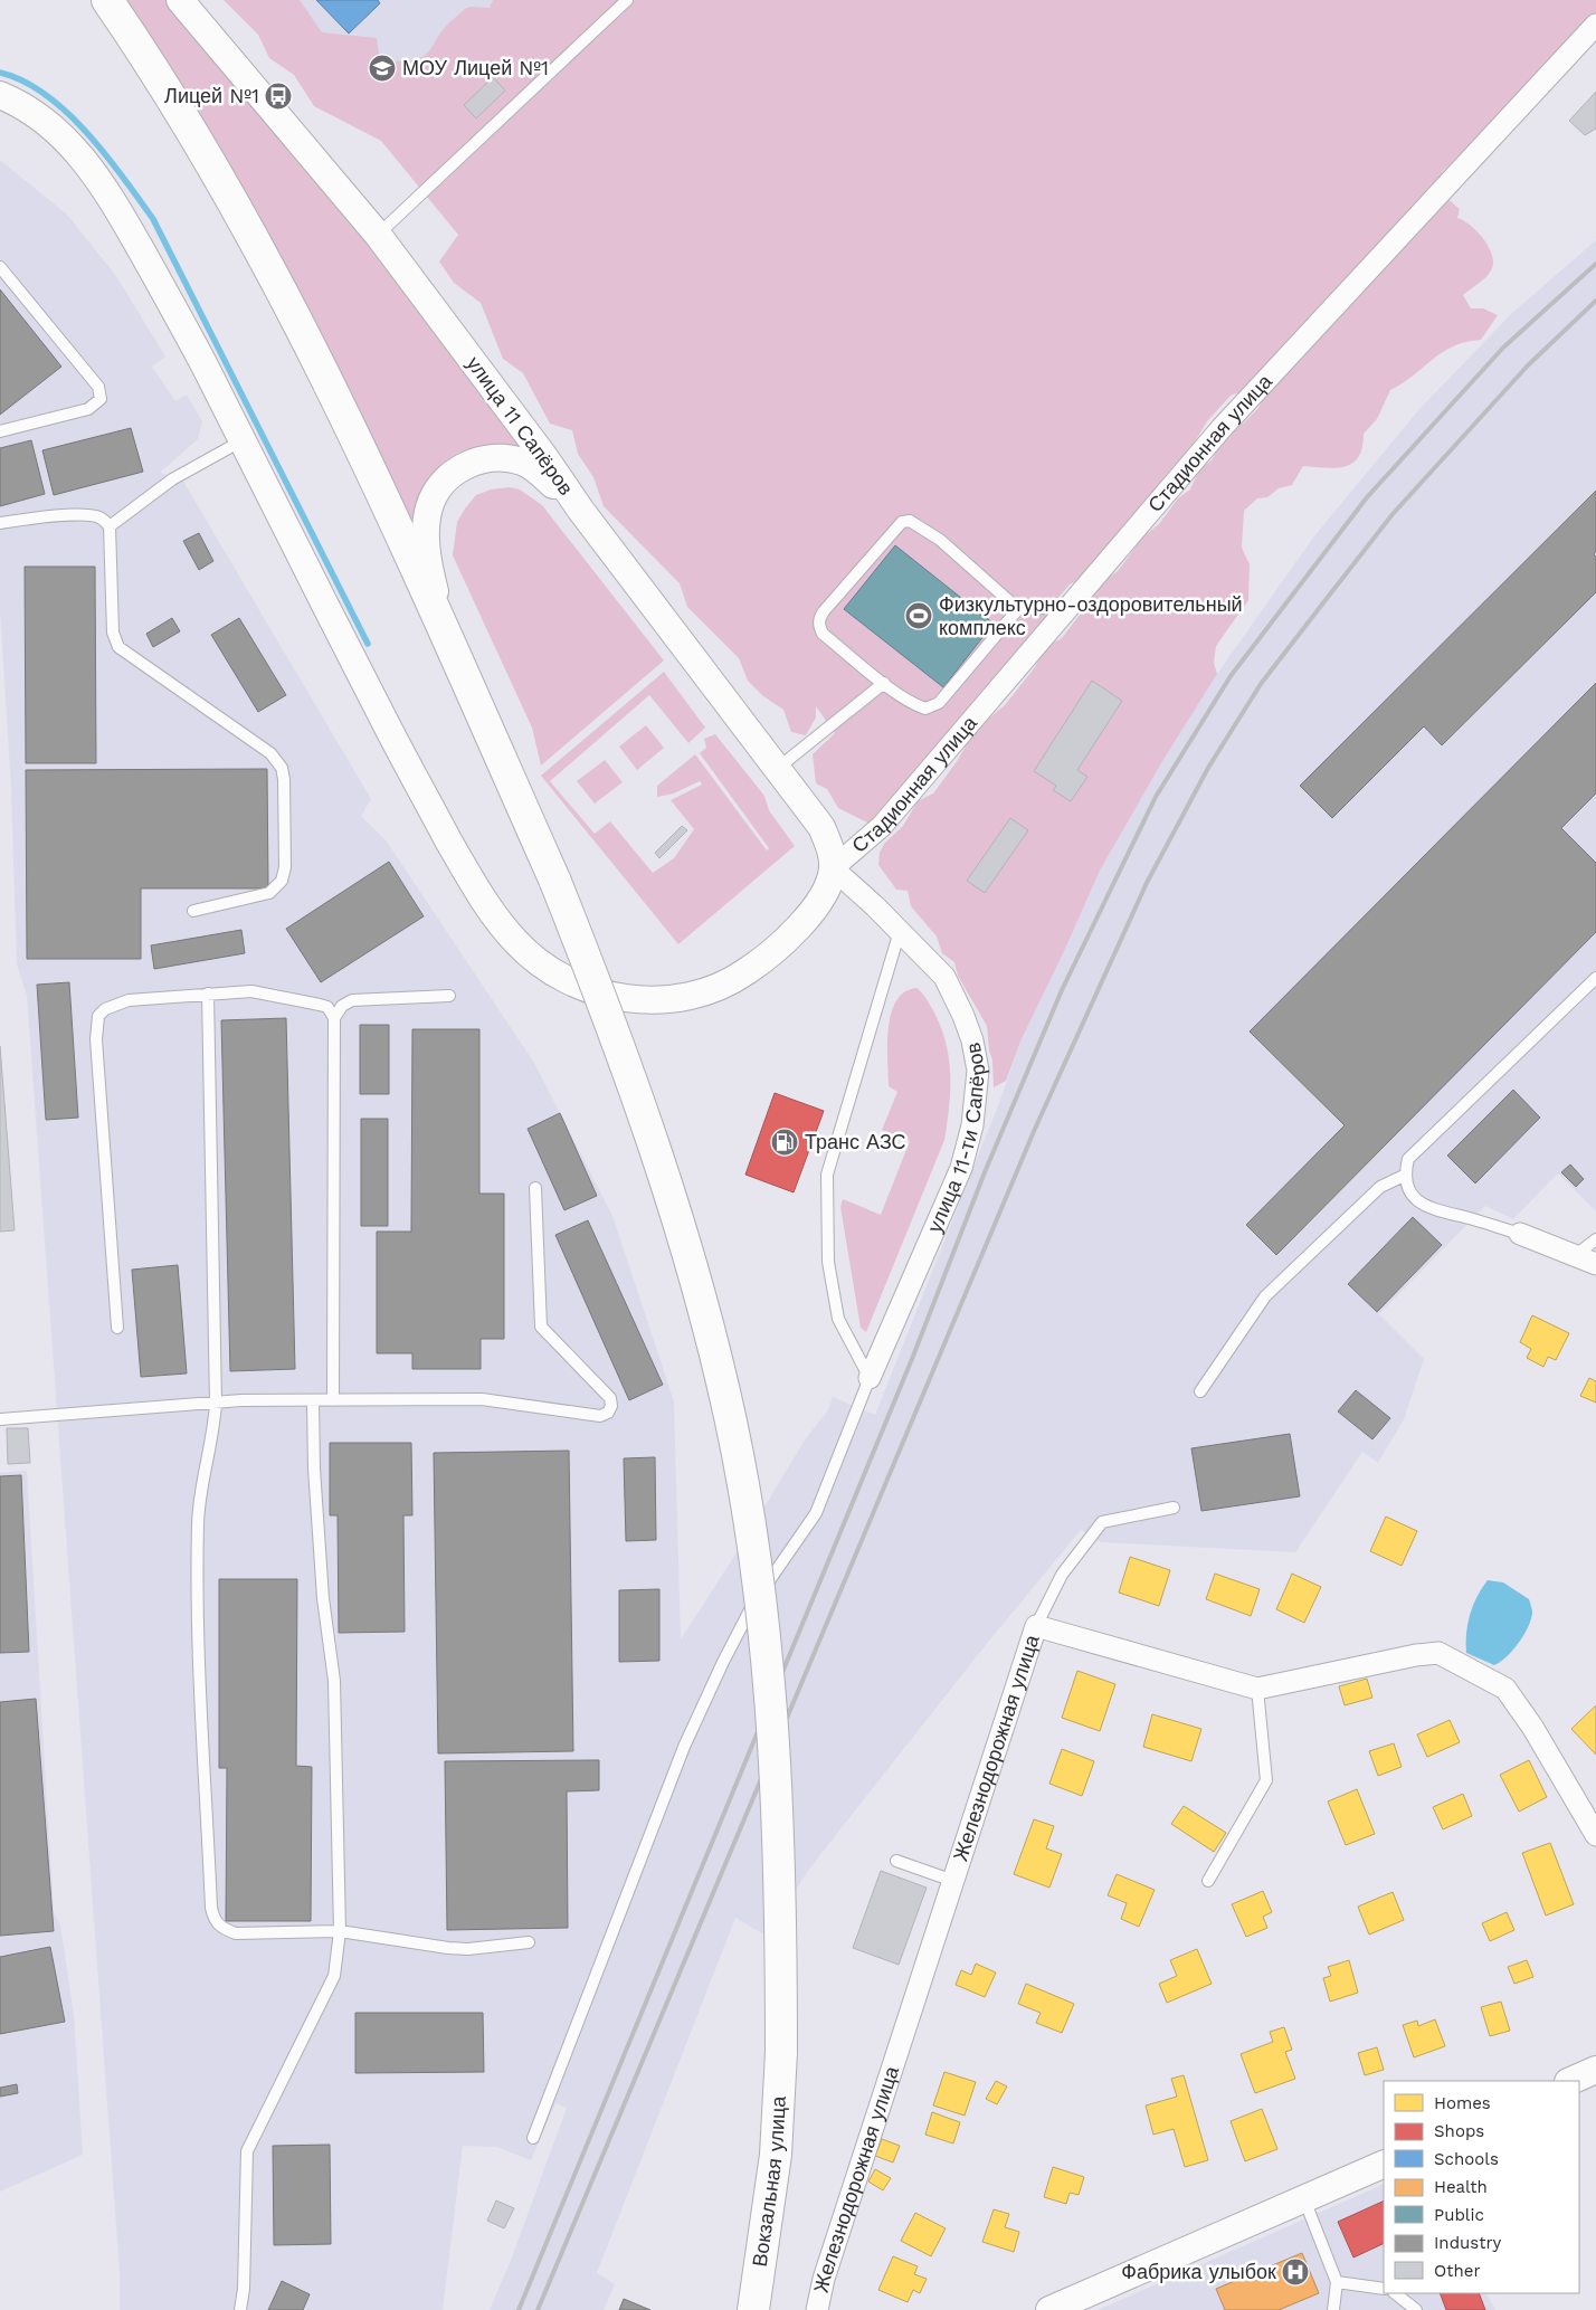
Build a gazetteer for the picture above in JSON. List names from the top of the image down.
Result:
{
  "streets": {
    "main road": ["Вокзальная улица"],
    "street": [
      "улица 11 Сапёров",
      "Стадионная улица",
      "улица 11-ти Сапёров",
      "Железнодорожная улица"
    ]
  },
  "crossings": [
    ["улица 11 Сапёров", "Стадионная улица"],
    ["улица 11 Сапёров", "улица 11-ти Сапёров"],
    ["Стадионная улица", "улица 11-ти Сапёров"]
  ],
  "places": {
    "school or university": ["МОУ Лицей №1"],
    "bus stop": ["Лицей №1"],
    "sports": ["Физкультурно-оздоровительный комплекс"],
    "fuel station": ["Транс АЗС"],
    "hospital": ["Фабрика улыбок"]
  },
  "legend": [
    "Homes",
    "Shops",
    "Schools",
    "Health",
    "Public",
    "Industry",
    "Other"
  ]
}
